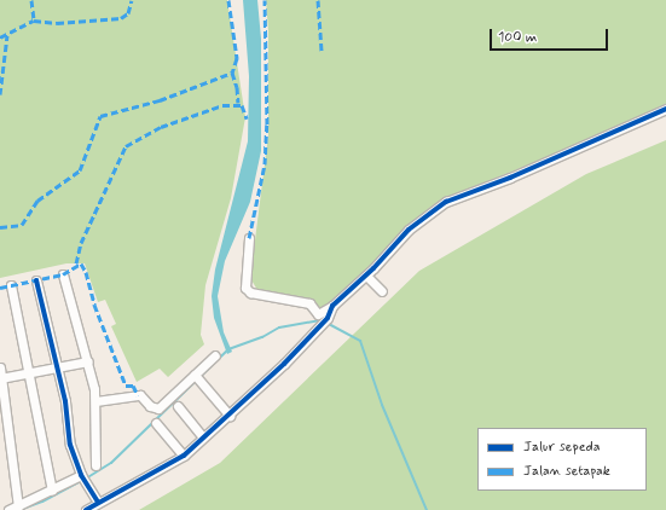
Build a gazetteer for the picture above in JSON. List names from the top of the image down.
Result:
{
  "legend": ["Jalur sepeda", "Jalan setapak"],
  "scale_bar": "100 m"
}
